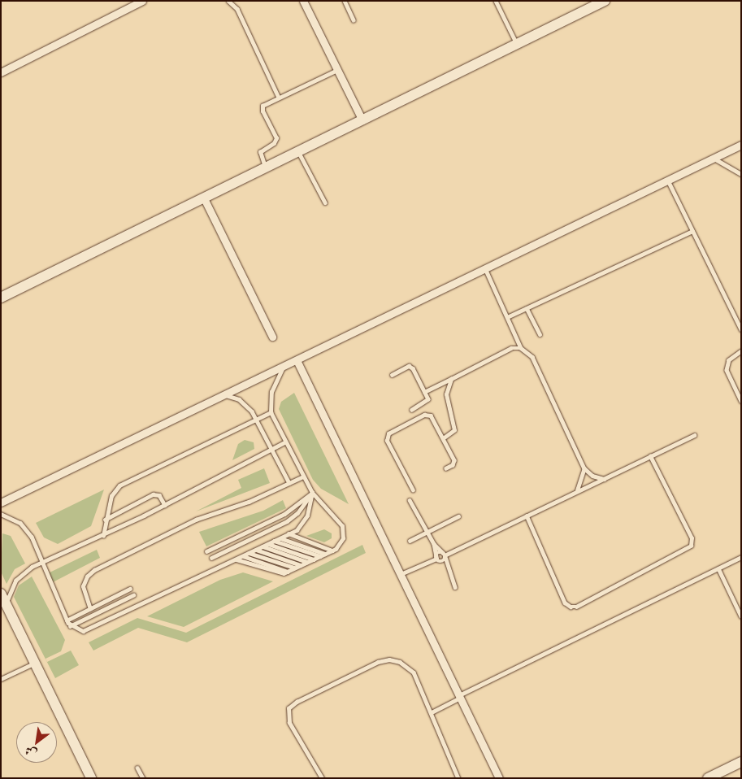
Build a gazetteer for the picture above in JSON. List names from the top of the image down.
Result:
{
  "north": "bottom left"
}
